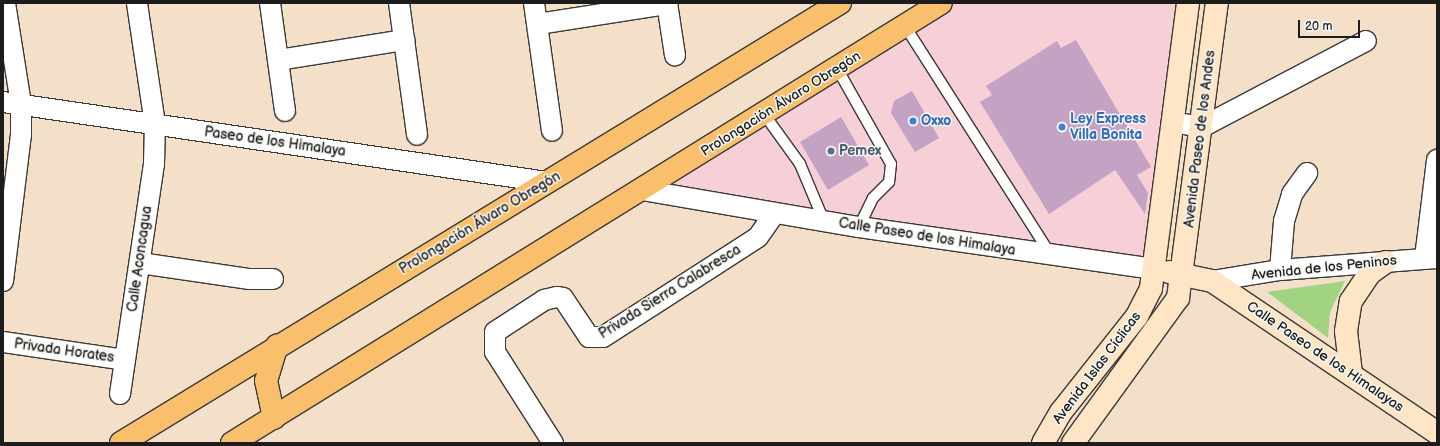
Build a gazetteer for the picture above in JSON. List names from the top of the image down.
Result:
{
  "streets": {
    "main road": ["Prolongación Álvaro Obregón"],
    "street": [
      "Avenida Paseo de los Andes",
      "Paseo de los Himalaya",
      "Calle Paseo de los Himalaya",
      "Calle Aconcagua",
      "Avenida de los Peninos",
      "Privada Sierra Calabresca",
      "Privada Horates",
      "Calle Paseo de los Himalayas",
      "Avenida Islas Cíclicas"
    ]
  },
  "crossings": [
    ["Prolongación Álvaro Obregón", "Paseo de los Himalaya"],
    ["Prolongación Álvaro Obregón", "Calle Paseo de los Himalaya"],
    ["Avenida Paseo de los Andes", "Calle Paseo de los Himalaya"],
    ["Avenida Paseo de los Andes", "Avenida Islas Cíclicas"],
    ["Paseo de los Himalaya", "Calle Aconcagua"],
    ["Calle Paseo de los Himalaya", "Avenida de los Peninos"],
    ["Calle Paseo de los Himalaya", "Privada Sierra Calabresca"],
    ["Calle Paseo de los Himalaya", "Calle Paseo de los Himalayas"],
    ["Calle Paseo de los Himalaya", "Avenida Islas Cíclicas"],
    ["Calle Aconcagua", "Privada Horates"],
    ["Avenida de los Peninos", "Calle Paseo de los Himalayas"]
  ],
  "places": ["Oxxo", "Ley Express Villa Bonita", "Pemex"],
  "scale_bar": "20 m"
}
